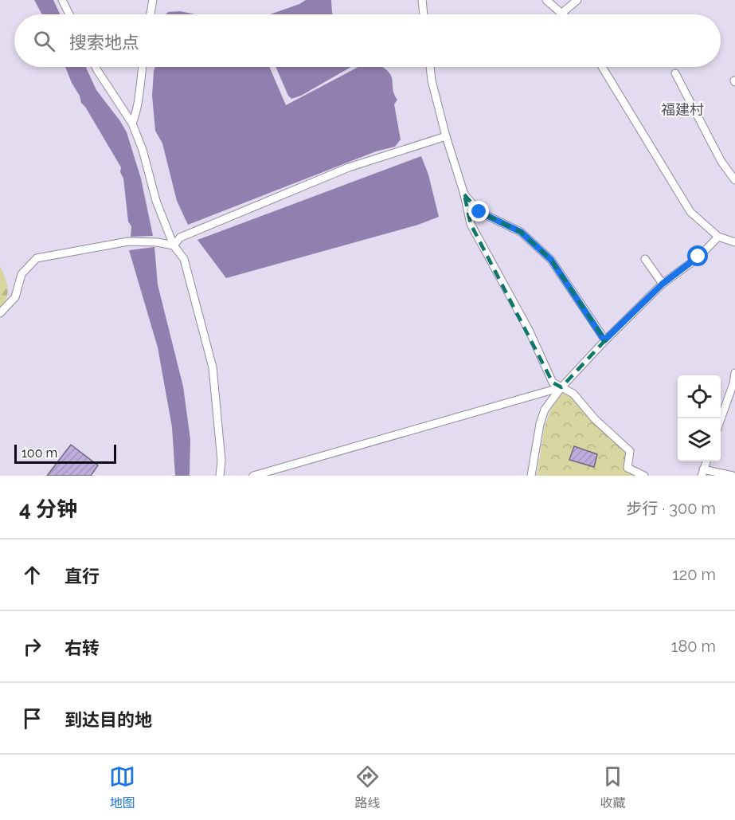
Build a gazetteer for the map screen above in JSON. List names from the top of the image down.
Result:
{
  "districts": ["福建村"],
  "scale_bar": "100 m",
  "page": {
    "search": "搜索地点",
    "scale": "100 m",
    "heading": ["4 分钟", "步行 · 300 m"],
    "list": [
      ["直行", "120 m"],
      ["右转", "180 m"],
      "到达目的地"
    ],
    "nav": ["地图", "路线", "收藏"]
  }
}
